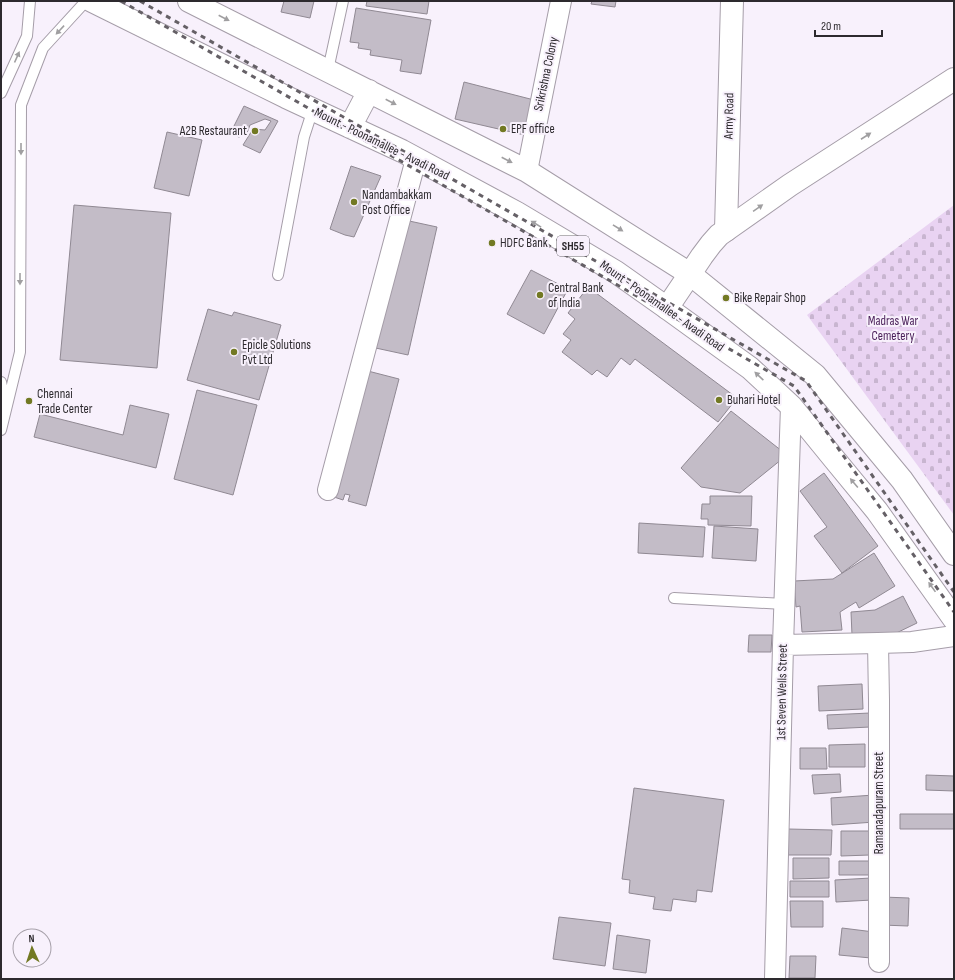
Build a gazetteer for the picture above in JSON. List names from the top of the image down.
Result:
{
  "streets": {
    "main road": ["Army Road", "Mount - Poonamallee - Avadi Road", "SH55"],
    "street": ["Srikrishna Colony", "1st Seven Wells Street", "Ramanadapuram Street"]
  },
  "crossings": [
    ["Mount - Poonamallee - Avadi Road", "1st Seven Wells Street"]
  ],
  "parks": ["Madras War Cemetery"],
  "places": [
    "EPF office",
    "A2B Restaurant",
    "Nandambakkam Post Office",
    "HDFC Bank",
    "Central Bank of India",
    "Bike Repair Shop",
    "Epicle Solutions Pvt Ltd",
    "Buhari Hotel",
    "Chennai Trade Center"
  ],
  "scale_bar": "20 m",
  "north": "top"
}
